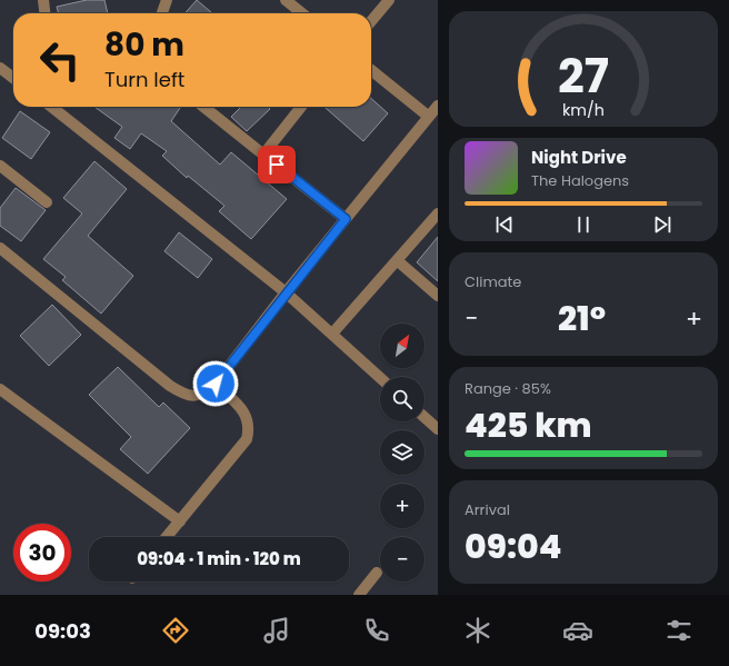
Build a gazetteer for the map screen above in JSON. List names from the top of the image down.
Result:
{
  "north": "top right",
  "page": {
    "turn": ["80 m", "Turn left"],
    "song": ["Night Drive", "The Halogens"],
    "tile": [
      "Climate",
      ["Range · 85%", "425 km"],
      ["Arrival", "09:04"]
    ],
    "heat": ["−", "21°", "+"],
    "map_buttons": ["+", "−"],
    "limit": "30",
    "trip": "09:04 · 1 min · 120 m",
    "tabs": "09:03",
    "gauge": ["27", "km/h"]
  }
}
